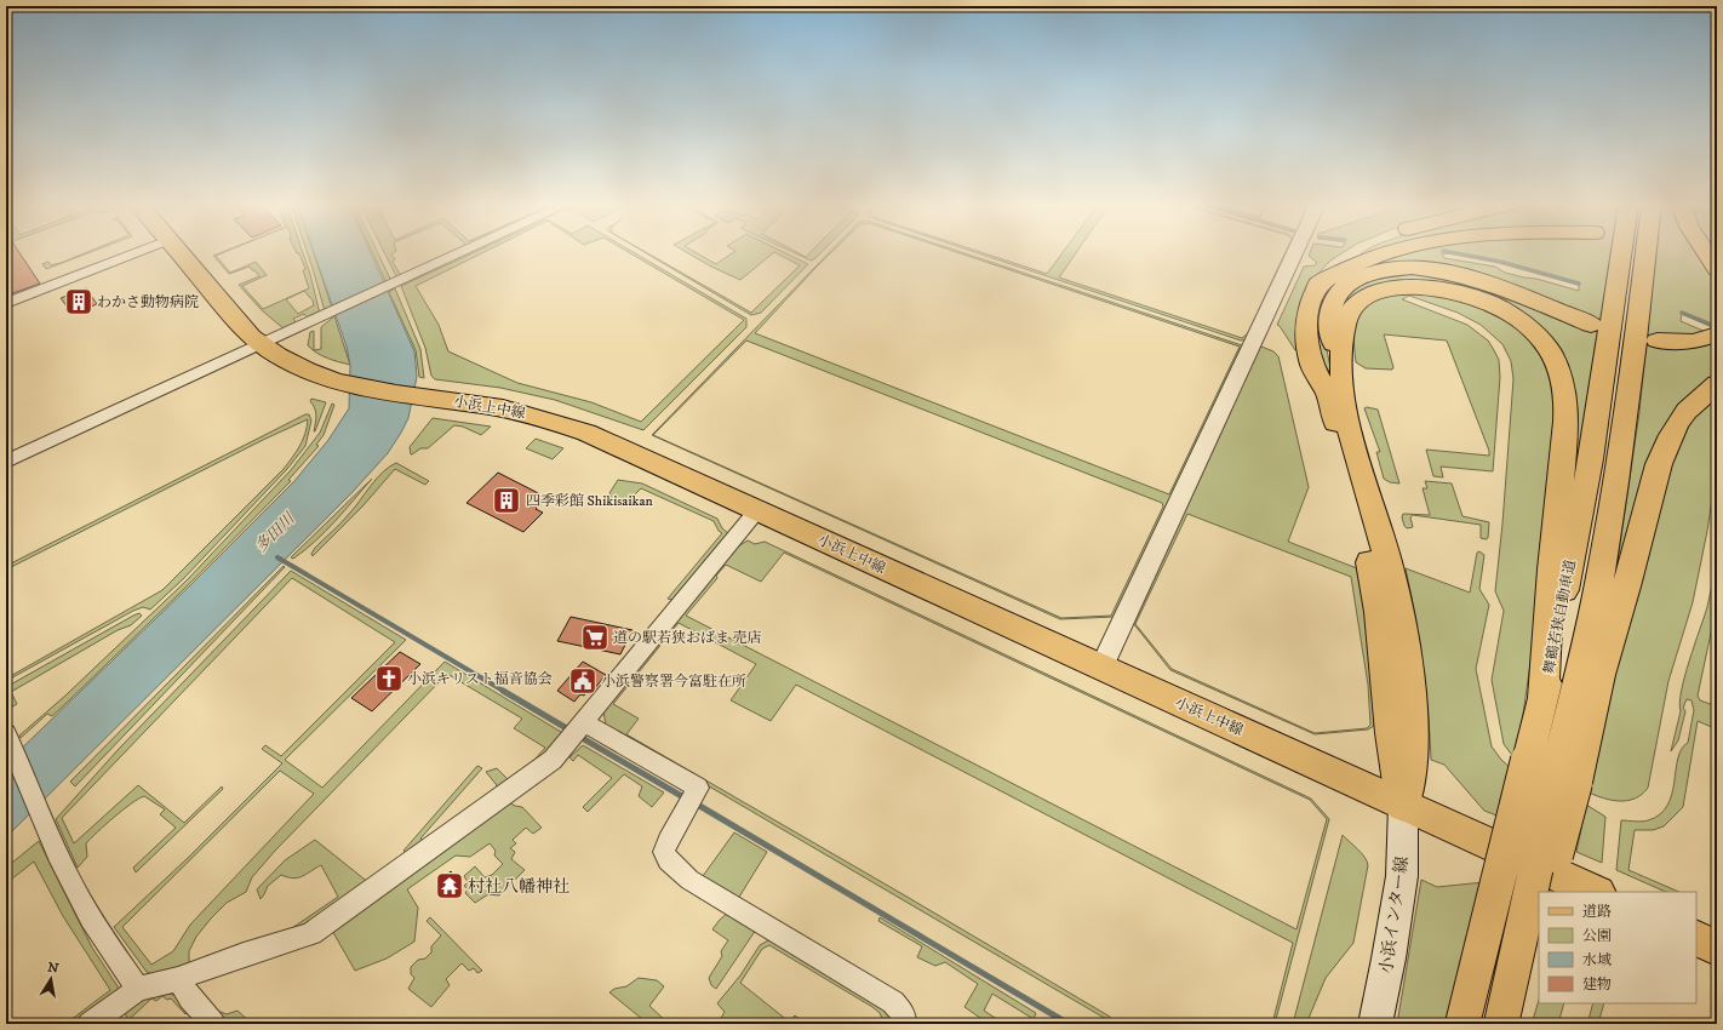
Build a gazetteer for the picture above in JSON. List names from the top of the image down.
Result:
{
  "streets": {
    "main road": ["小浜上中線", "舞鶴若狭自動車道", "小浜インター線"]
  },
  "crossings": [
    ["小浜上中線", "小浜インター線"]
  ],
  "water": ["多田川"],
  "places": {
    "building": ["わかさ動物病院", "四季彩館 Shikisaikan"],
    "supermarket": ["道の駅若狭おばま 売店"],
    "church": ["小浜キリスト福音協会"],
    "public building": ["小浜警察署今富駐在所"],
    "temple": ["村社八幡神社"]
  },
  "legend": [
    "道路",
    "公園",
    "水域",
    "建物"
  ],
  "north": "top"
}
